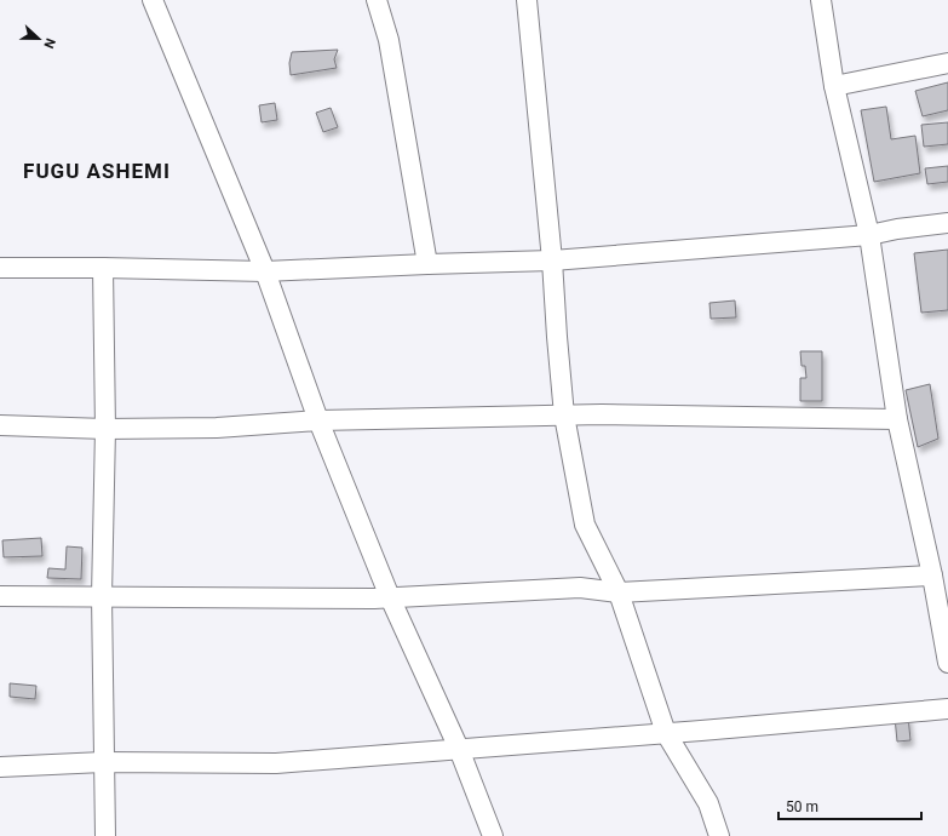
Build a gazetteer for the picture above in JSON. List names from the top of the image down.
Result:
{
  "districts": ["FUGU ASHEMI"],
  "scale_bar": "50 m",
  "north": "right"
}
